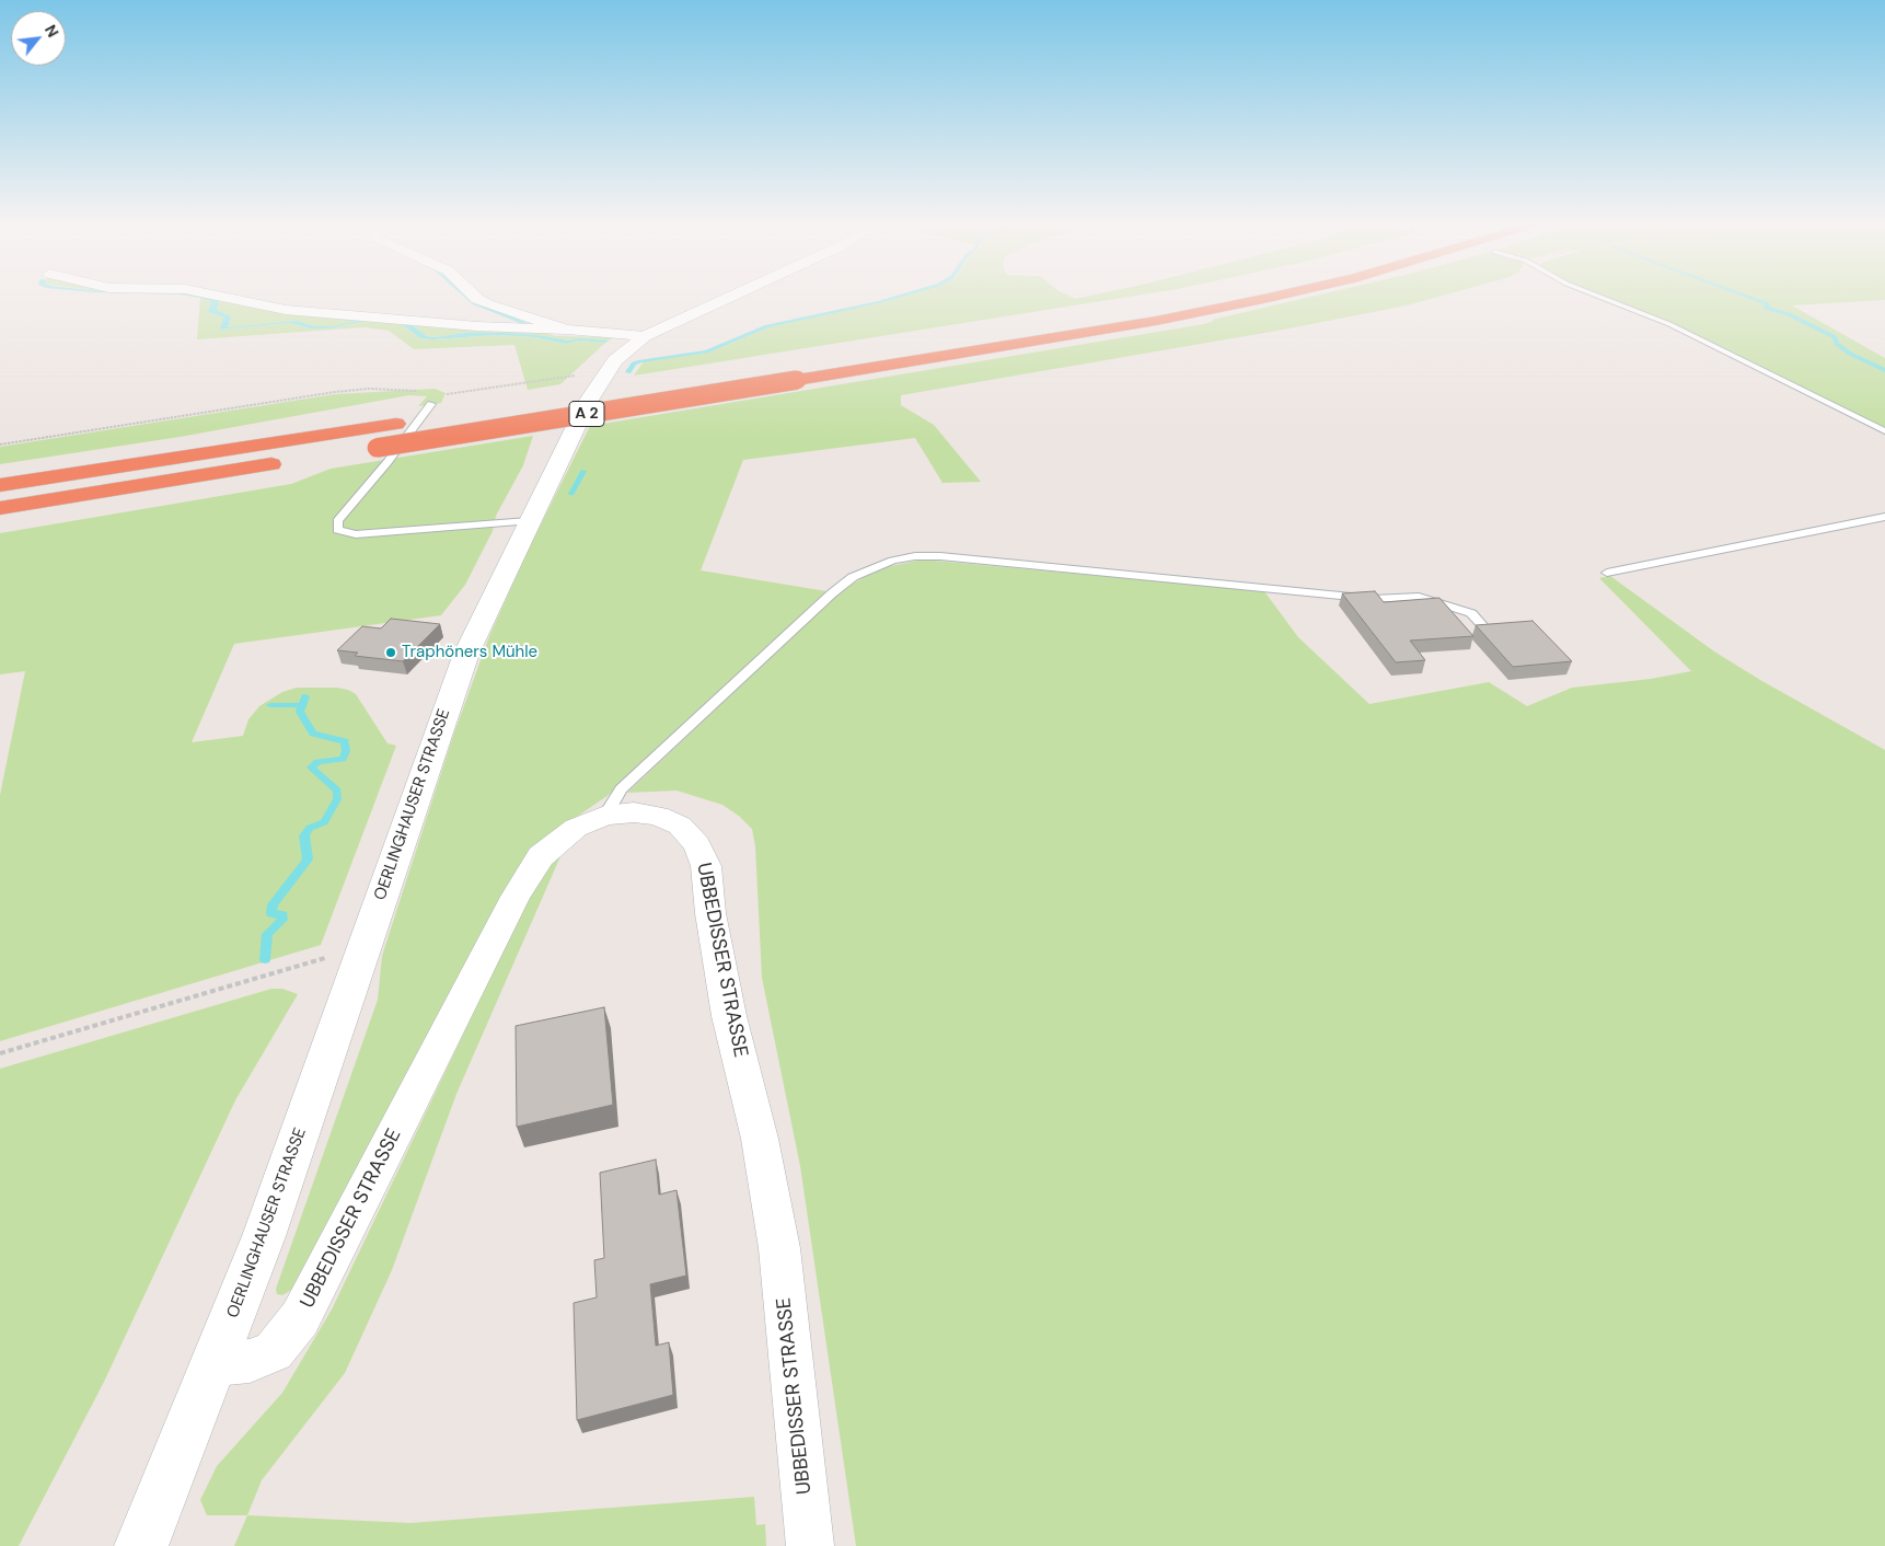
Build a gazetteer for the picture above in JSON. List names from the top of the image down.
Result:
{
  "streets": {
    "highway": ["A 2"],
    "main road": ["OERLINGHAUSER STRASSE"],
    "street": ["UBBEDISSER STRASSE"]
  },
  "crossings": [
    ["OERLINGHAUSER STRASSE", "UBBEDISSER STRASSE"]
  ],
  "places": ["Traphöners Mühle"],
  "north": "top right"
}
